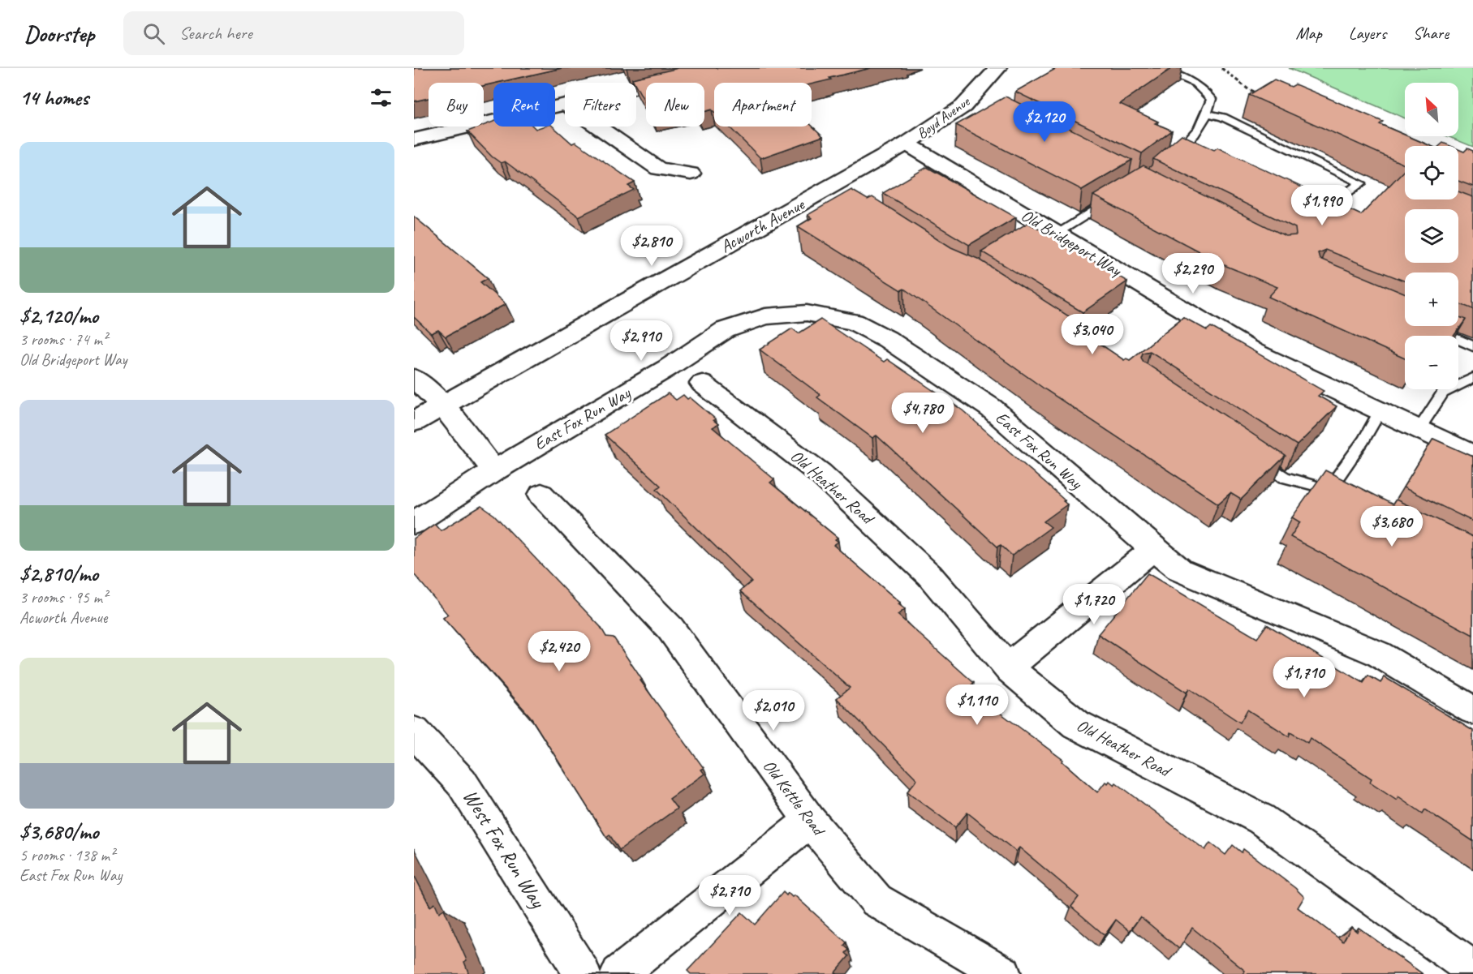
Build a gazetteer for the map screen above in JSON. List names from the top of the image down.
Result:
{
  "streets": {
    "street": [
      "Boyd Avenue",
      "Acworth Avenue",
      "Old Bridgeport Way",
      "East Fox Run Way",
      "Old Heather Road",
      "Old Kettle Road",
      "West Fox Run Way"
    ]
  },
  "crossings": [
    ["Boyd Avenue", "Acworth Avenue"],
    ["Boyd Avenue", "Old Bridgeport Way"],
    ["Acworth Avenue", "Old Bridgeport Way"]
  ],
  "north": "top left",
  "page": {
    "header": "Doorstep",
    "search": "Search here",
    "nav": ["Map", "Layers", "Share"],
    "heading": "14 homes",
    "map_buttons": ["+", "−"],
    "chip": [
      "Buy",
      "Rent",
      "Filters",
      "New",
      "Apartment"
    ],
    "price": [
      "$2,120",
      "$1,990",
      "$2,810",
      "$2,290",
      "$3,040",
      "$2,910",
      "$4,780",
      "$3,680",
      "$1,720",
      "$2,420",
      "$1,710",
      "$1,110",
      "$2,010",
      "$2,710"
    ],
    "list": [
      {
        "name": "$2,120/mo",
        "note": "3 rooms · 74 m² · Old Bridgeport Way"
      },
      {
        "name": "$2,810/mo",
        "note": "3 rooms · 95 m² · Acworth Avenue"
      },
      {
        "name": "$3,680/mo",
        "note": "5 rooms · 138 m² · East Fox Run Way"
      }
    ]
  }
}
